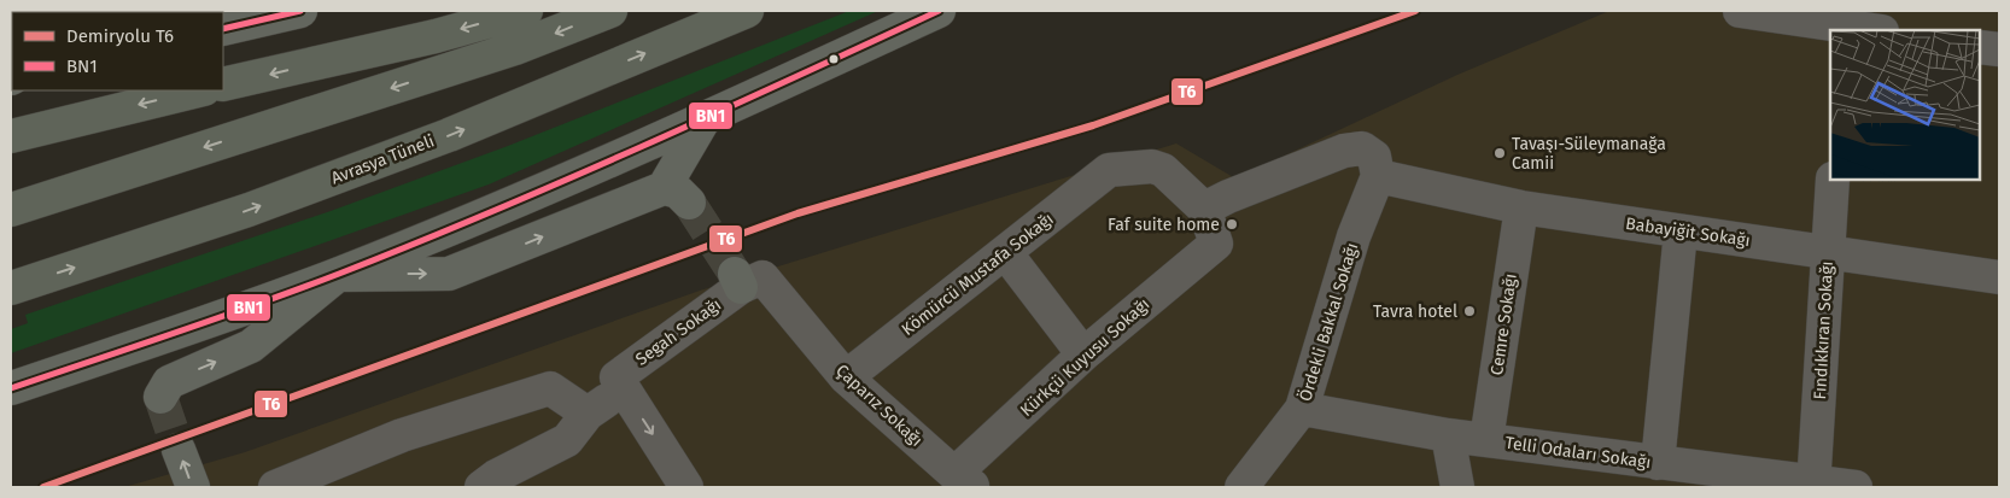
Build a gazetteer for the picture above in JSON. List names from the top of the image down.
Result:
{
  "streets": {
    "highway": ["Avrasya Tüneli"],
    "street": [
      "Babayiğit Sokağı",
      "Kömürcü Mustafa Sokağı",
      "Ördekli Bakkal Sokağı",
      "Cemre Sokağı",
      "Fındıkkıran Sokağı",
      "Segah Sokağı",
      "Kürkçü Kuyusu Sokağı",
      "Çaparız Sokağı",
      "Telli Odaları Sokağı"
    ]
  },
  "crossings": [
    ["Babayiğit Sokağı", "Ördekli Bakkal Sokağı"],
    ["Babayiğit Sokağı", "Cemre Sokağı"],
    ["Babayiğit Sokağı", "Fındıkkıran Sokağı"],
    ["Kömürcü Mustafa Sokağı", "Kürkçü Kuyusu Sokağı"],
    ["Kömürcü Mustafa Sokağı", "Çaparız Sokağı"],
    ["Ördekli Bakkal Sokağı", "Telli Odaları Sokağı"],
    ["Cemre Sokağı", "Telli Odaları Sokağı"],
    ["Fındıkkıran Sokağı", "Telli Odaları Sokağı"],
    ["Segah Sokağı", "Çaparız Sokağı"],
    ["Kürkçü Kuyusu Sokağı", "Çaparız Sokağı"]
  ],
  "places": ["Tavaşı-Süleymanağa Camii", "Faf suite home", "Tavra hotel"],
  "lines": ["rail line T6", "transit line BN1"],
  "legend": ["Demiryolu T6", "BN1"]
}
